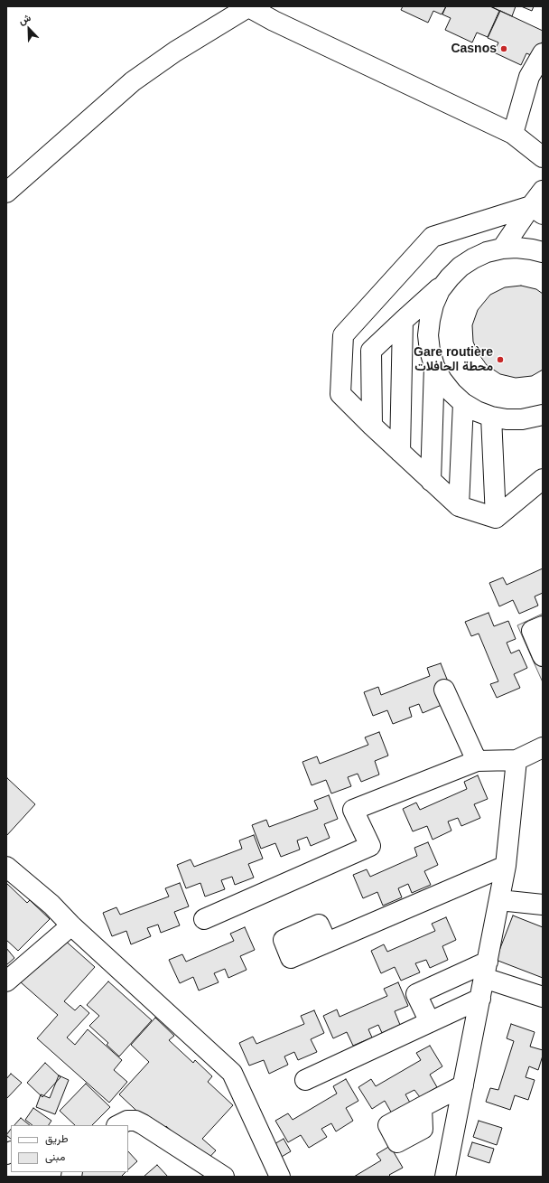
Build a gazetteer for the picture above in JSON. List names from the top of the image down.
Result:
{
  "places": ["Casnos", "Gare routière محطة الحافلات"],
  "legend": ["طريق", "مبنى"],
  "north": "top left"
}
